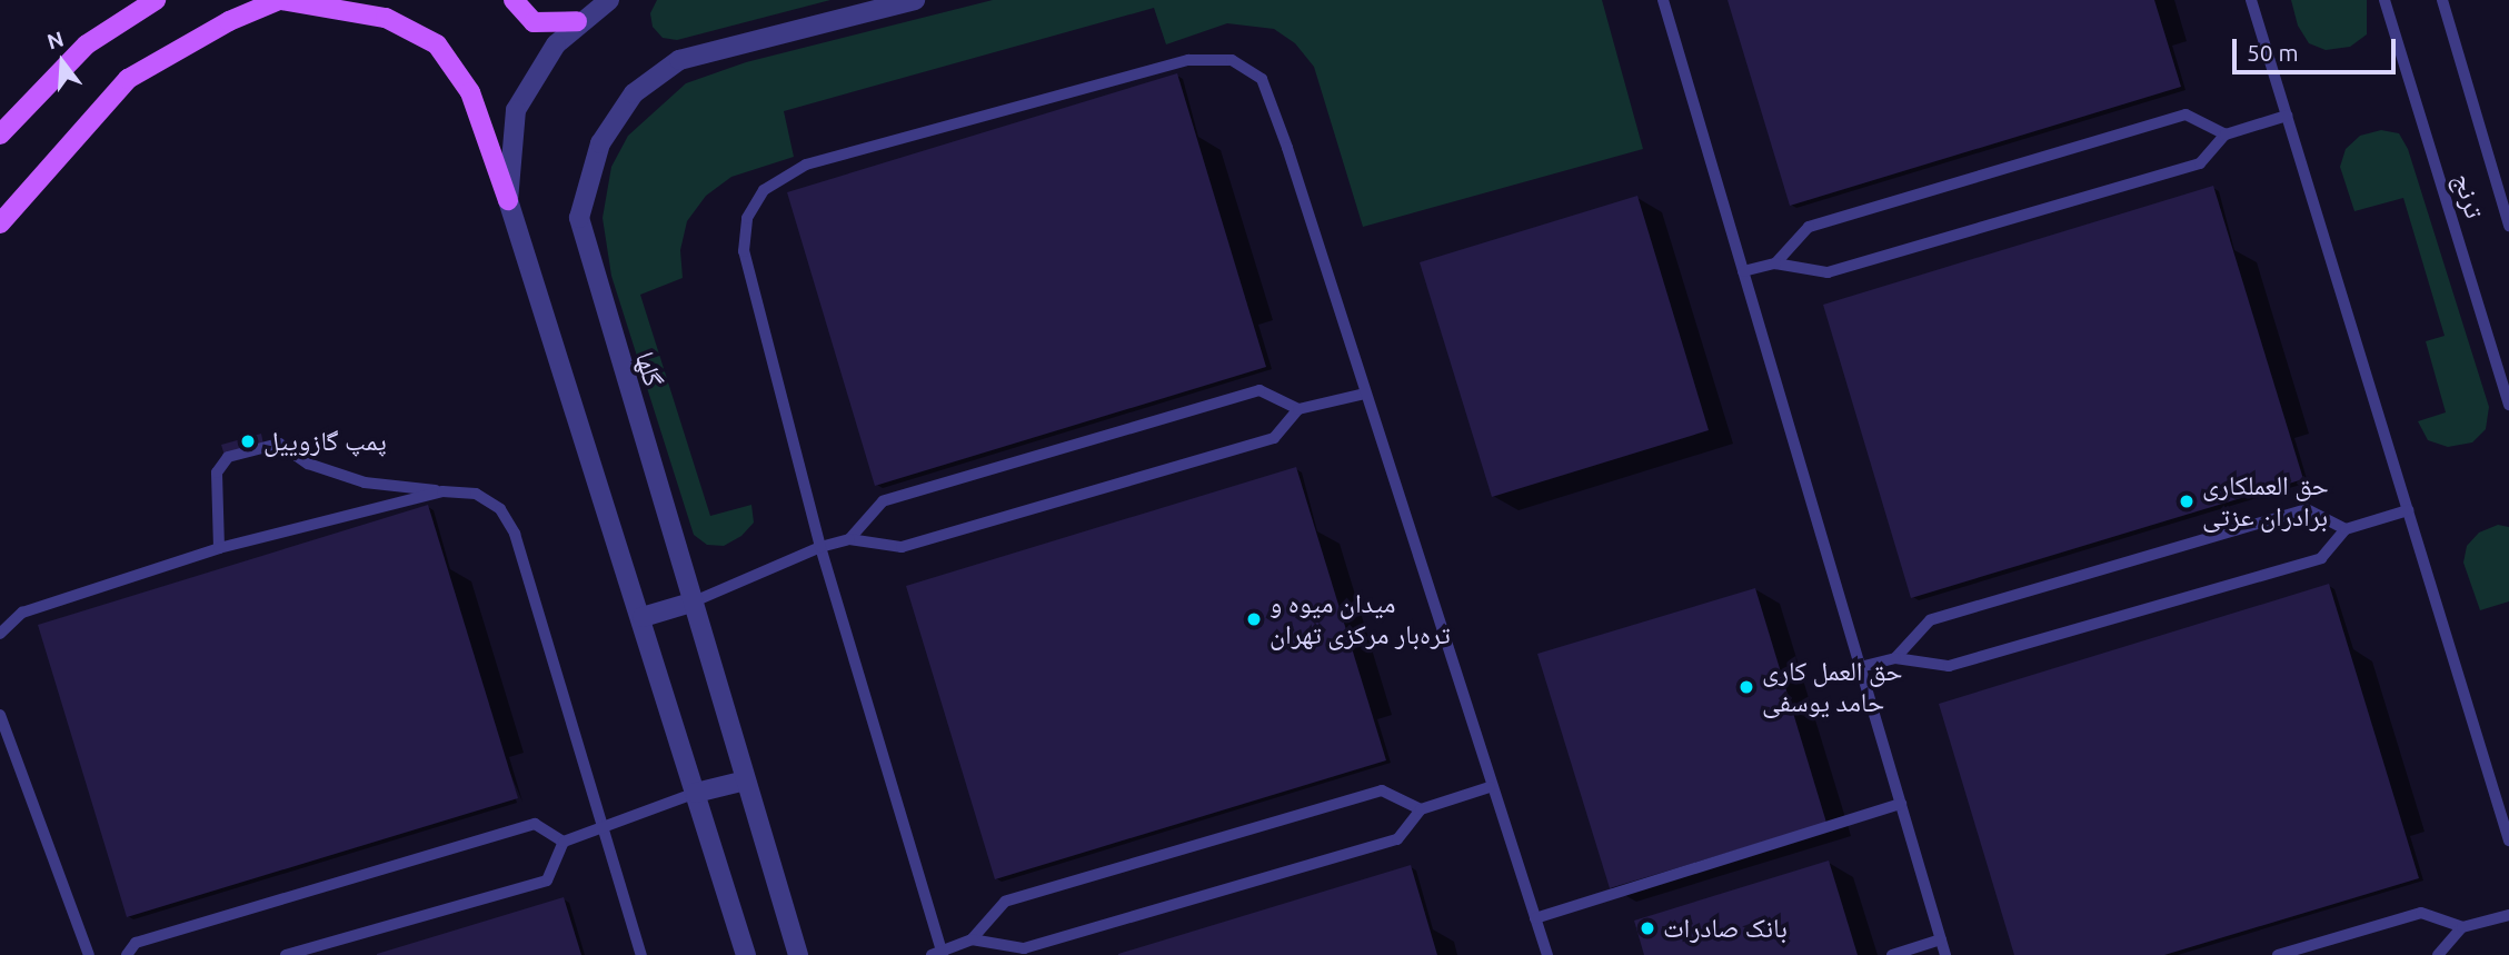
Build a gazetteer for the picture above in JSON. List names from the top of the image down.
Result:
{
  "streets": {
    "street": ["گلها"],
    "lane": ["ترنج"]
  },
  "places": [
    "پمپ گازوییل",
    "حق العملکاری برادران عزتی",
    "میدان میوه و تره‌بار مرکزی تهران",
    "حق العمل کاری حامد یوسفی",
    "بانک صادرات"
  ],
  "scale_bar": "50 m",
  "north": "top"
}
